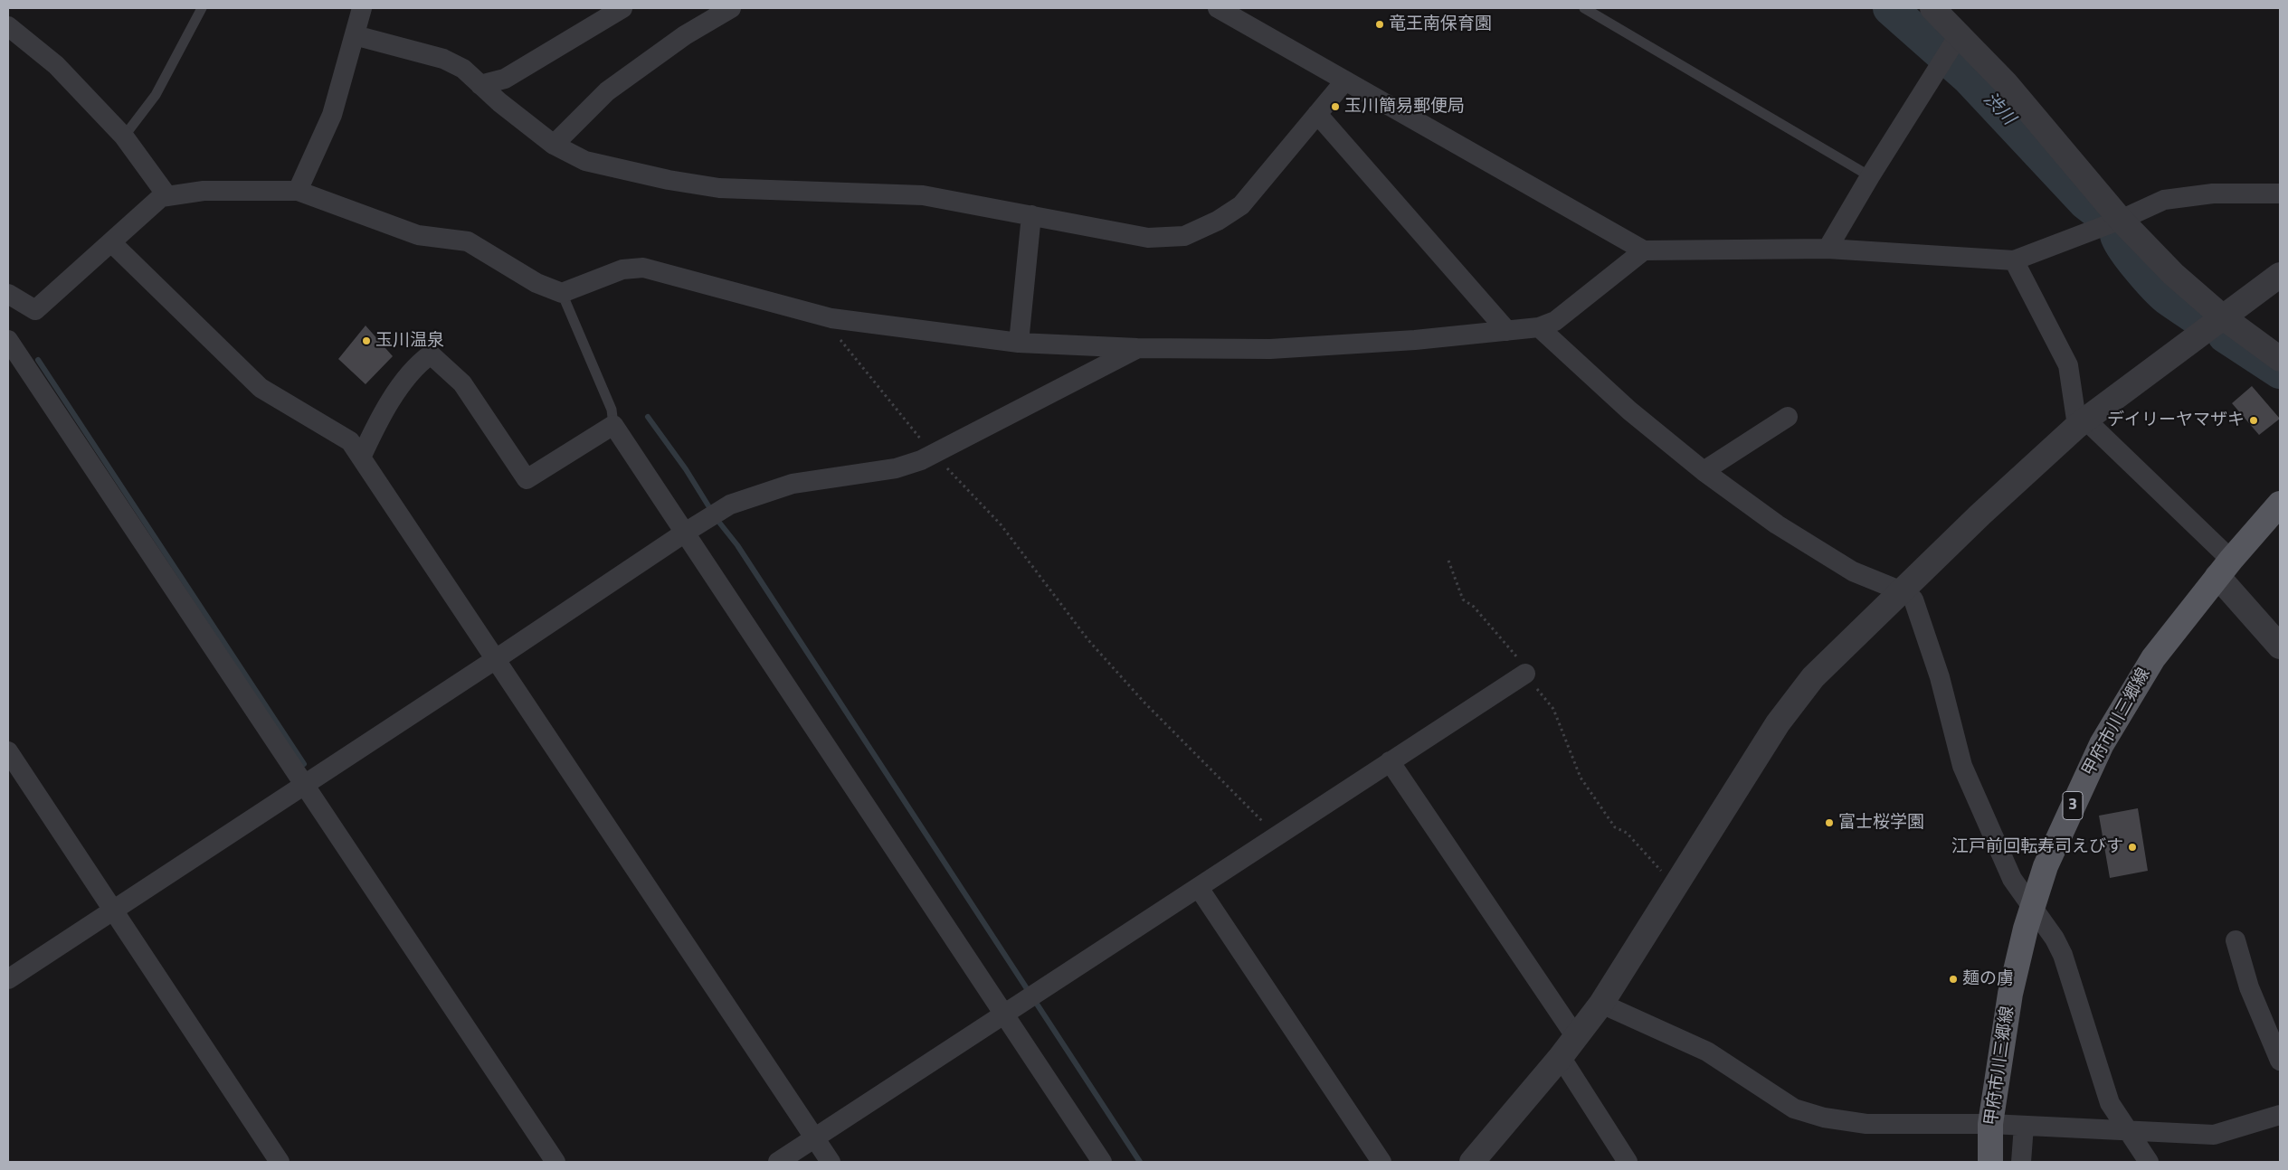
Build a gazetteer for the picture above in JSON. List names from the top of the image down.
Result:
{
  "streets": {
    "main road": ["甲府市川三郷線", "3"]
  },
  "water": ["渋川"],
  "places": [
    "竜王南保育園",
    "玉川簡易郵便局",
    "玉川温泉",
    "デイリーヤマザキ",
    "富士桜学園",
    "江戸前回転寿司えびす",
    "麺の虜"
  ]
}
